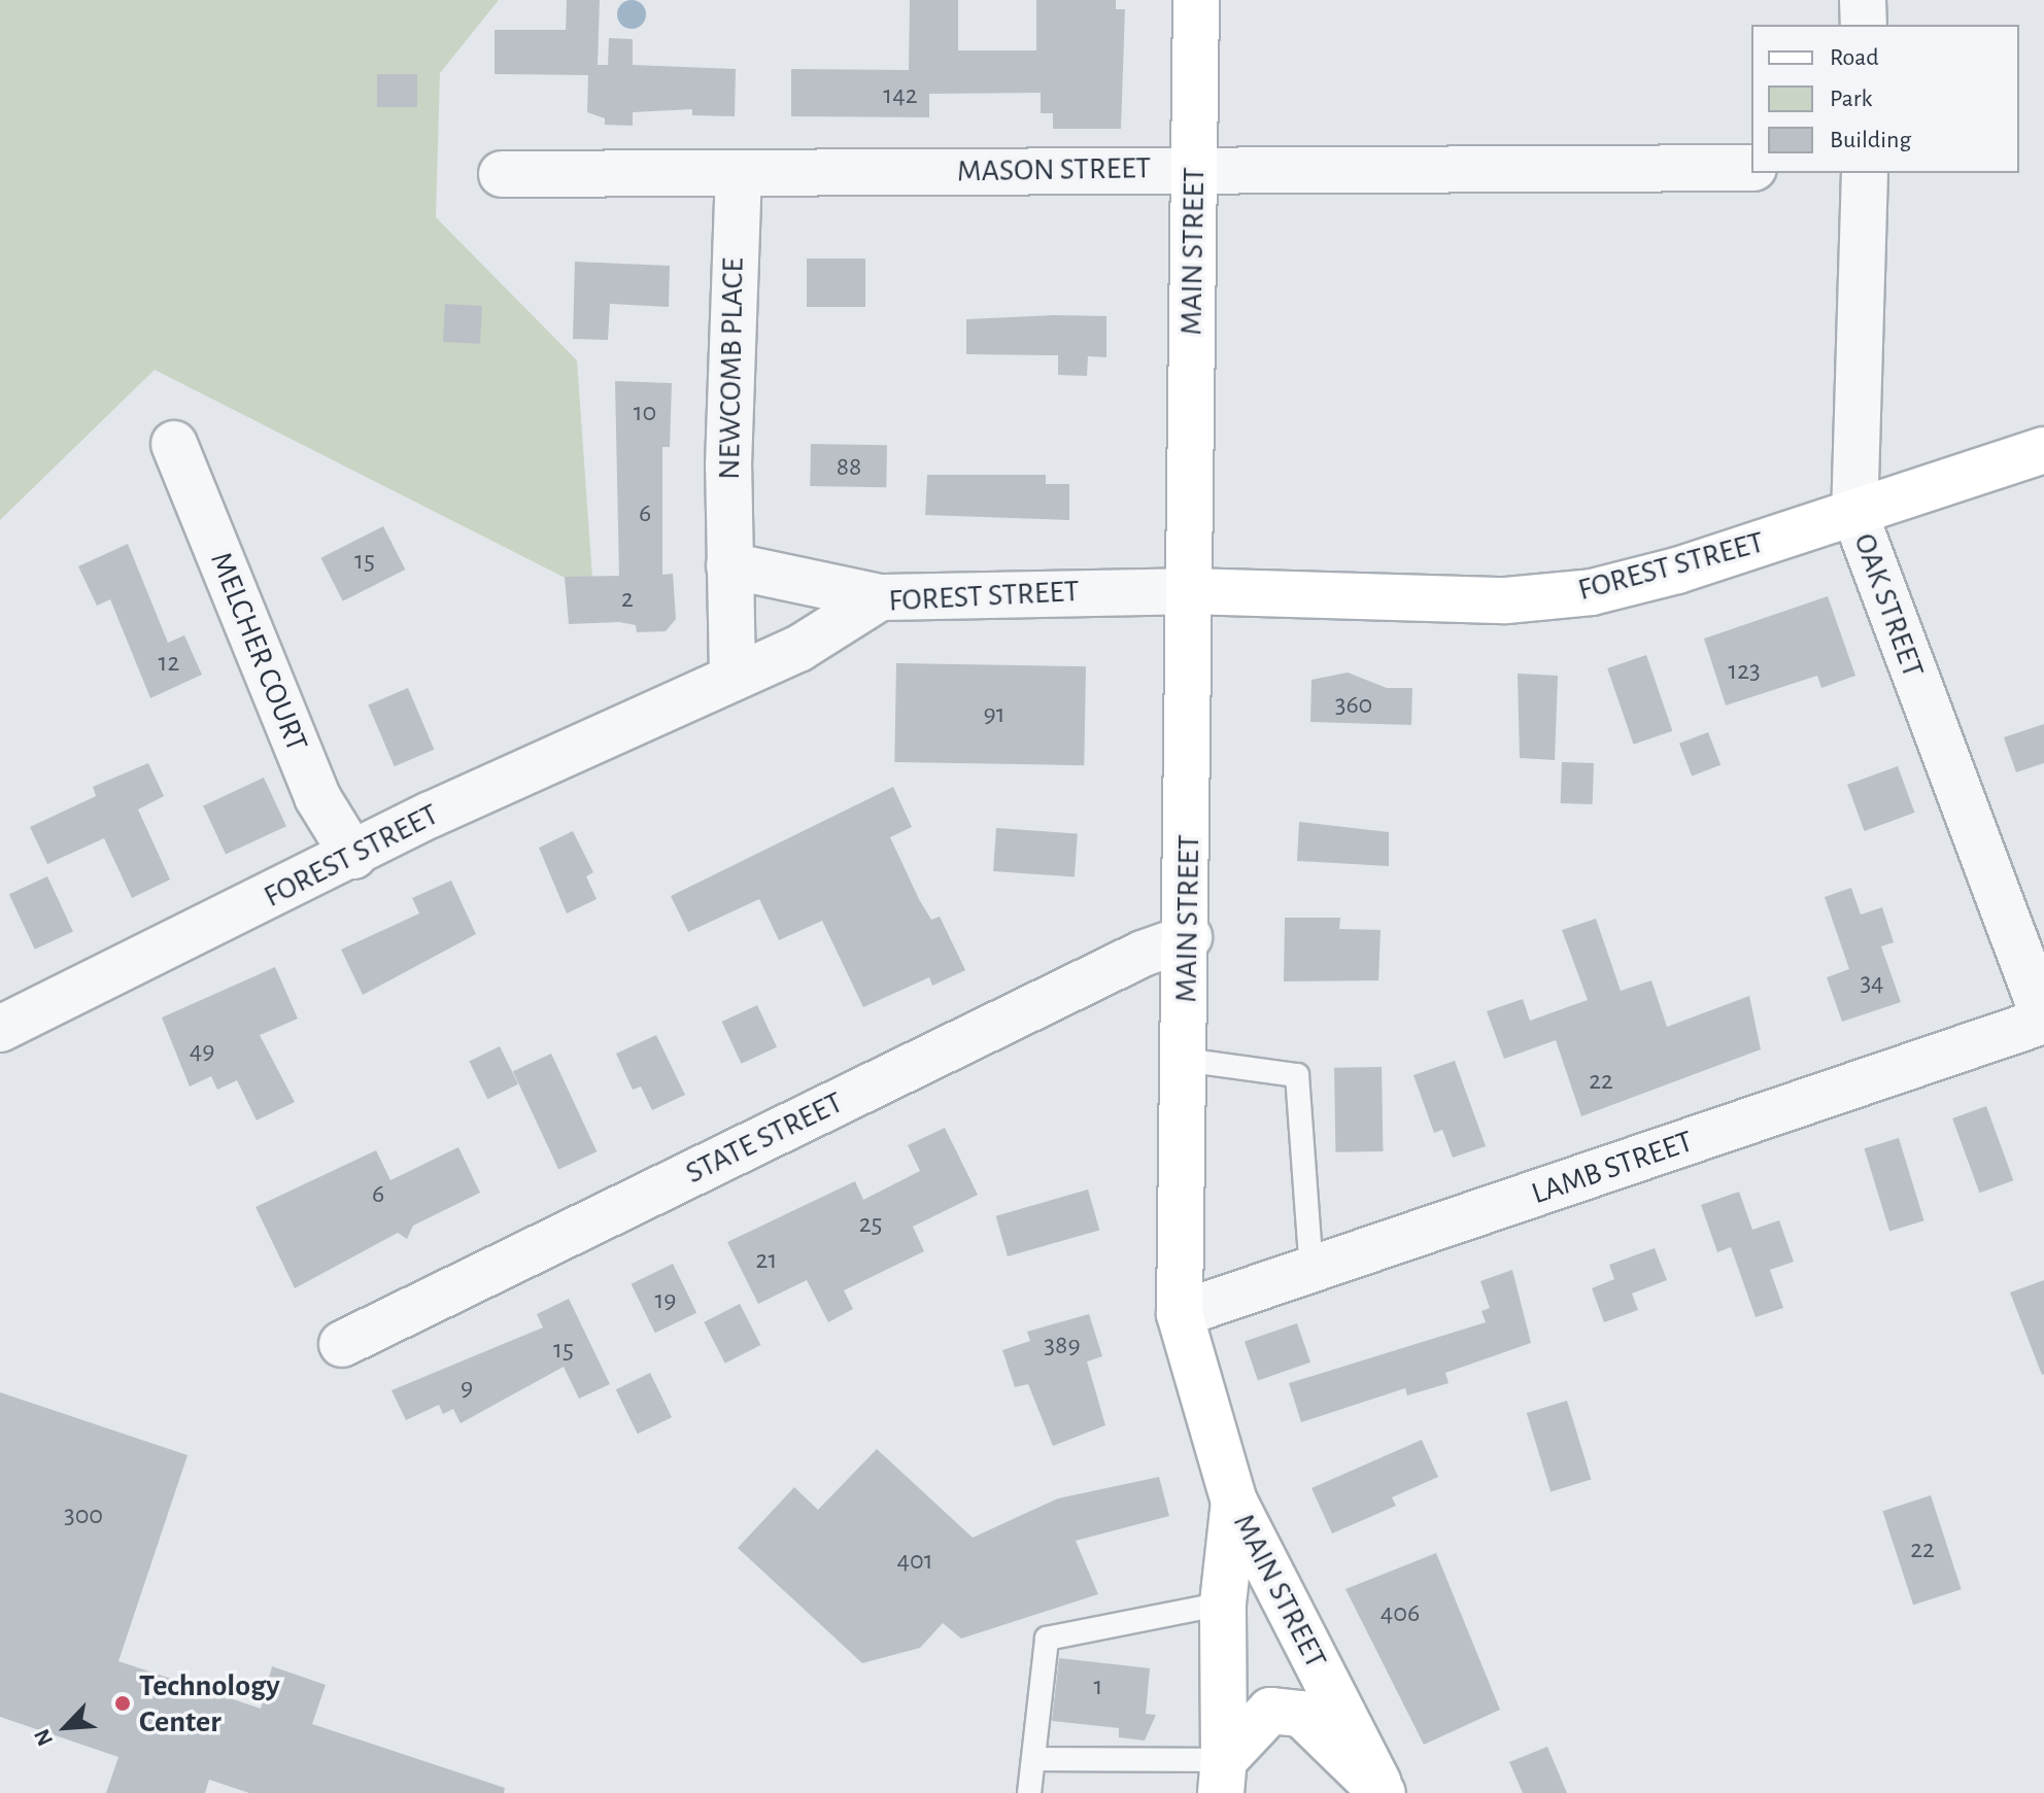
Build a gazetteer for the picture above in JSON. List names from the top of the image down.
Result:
{
  "streets": {
    "main road": ["MAIN STREET", "FOREST STREET"],
    "street": [
      "MASON STREET",
      "NEWCOMB PLACE",
      "OAK STREET",
      "MELCHER COURT",
      "STATE STREET",
      "LAMB STREET"
    ]
  },
  "crossings": [
    ["MASON STREET", "MAIN STREET"],
    ["MASON STREET", "NEWCOMB PLACE"],
    ["MAIN STREET", "FOREST STREET"],
    ["MAIN STREET", "STATE STREET"],
    ["MAIN STREET", "LAMB STREET"],
    ["NEWCOMB PLACE", "FOREST STREET"],
    ["FOREST STREET", "OAK STREET"],
    ["FOREST STREET", "MELCHER COURT"],
    ["OAK STREET", "LAMB STREET"]
  ],
  "places": ["Technology Center"],
  "house_numbers": [
    "142",
    "10",
    "88",
    "6",
    "15",
    "2",
    "12",
    "123",
    "360",
    "91",
    "34",
    "49",
    "22",
    "6",
    "25",
    "21",
    "19",
    "389",
    "15",
    "9",
    "300",
    "22",
    "401",
    "406",
    "1"
  ],
  "legend": ["Road", "Park", "Building"],
  "north": "bottom left"
}
